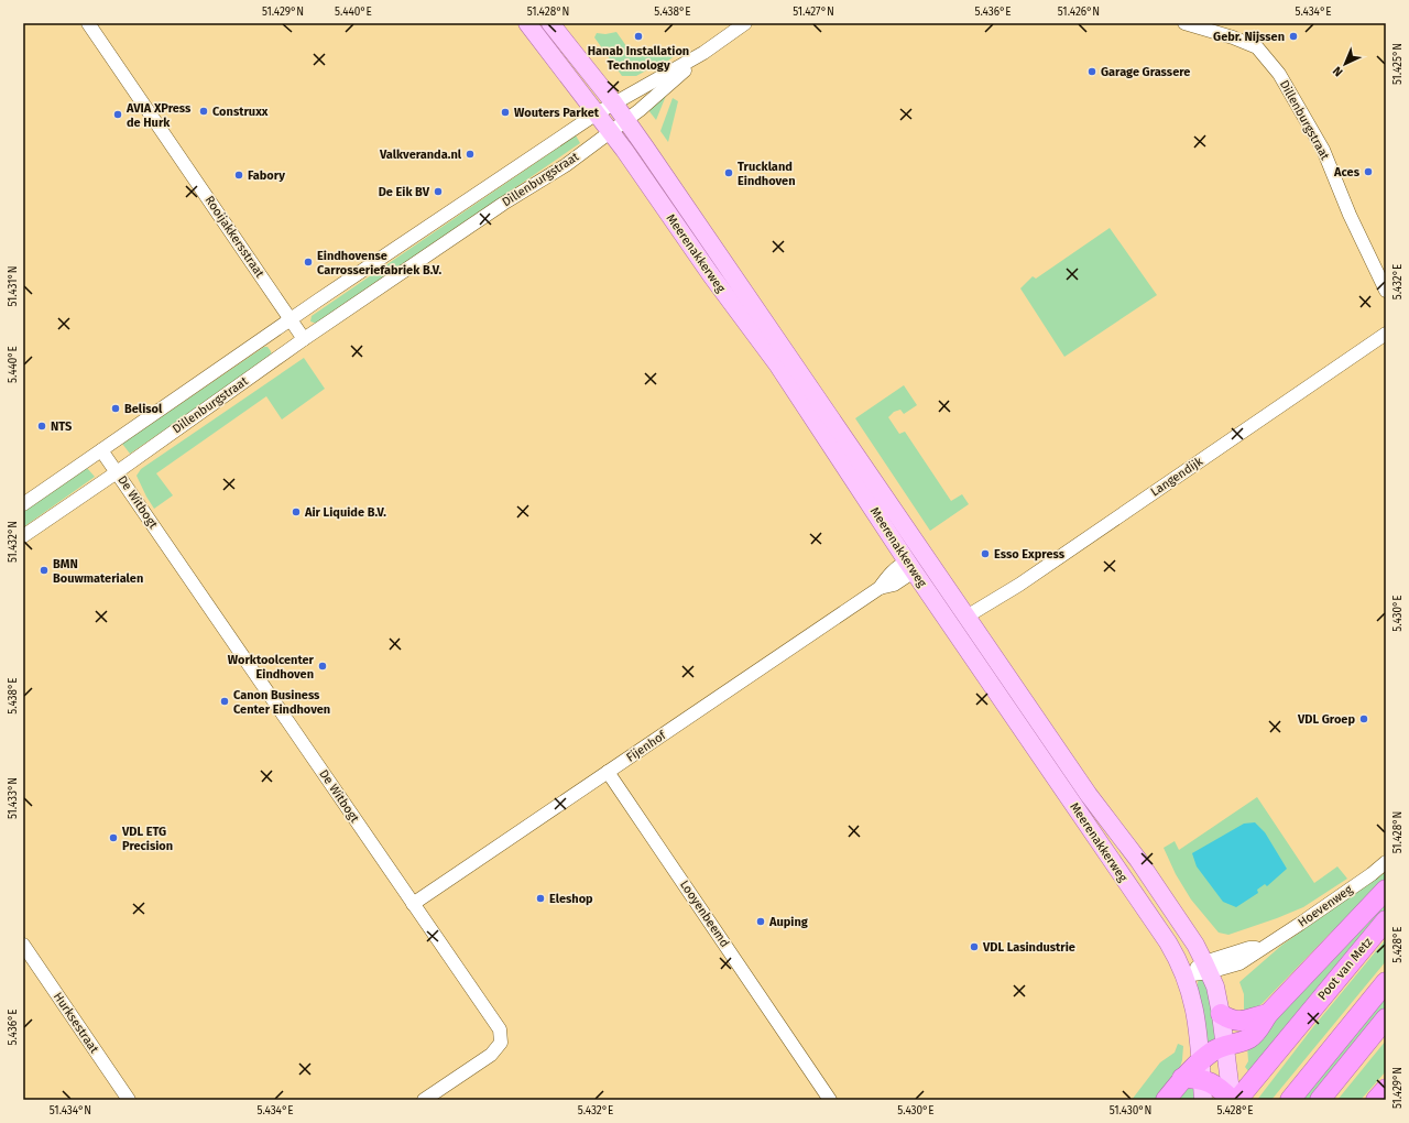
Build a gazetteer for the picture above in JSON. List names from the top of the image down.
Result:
{
  "streets": {
    "highway": ["Poot van Metz"],
    "main road": ["Meerenakkerweg"],
    "street": [
      "Dillenburgstraat",
      "Rooijakkersstraat",
      "Langendijk",
      "De Witbogt",
      "Fijenhof",
      "Hoevenweg",
      "Looyenbeemd",
      "Hurksestraat"
    ]
  },
  "crossings": [
    ["Dillenburgstraat", "Rooijakkersstraat"],
    ["Dillenburgstraat", "Meerenakkerweg"],
    ["Dillenburgstraat", "De Witbogt"],
    ["Meerenakkerweg", "Langendijk"],
    ["Meerenakkerweg", "Fijenhof"],
    ["Meerenakkerweg", "Hoevenweg"],
    ["De Witbogt", "Fijenhof"],
    ["Fijenhof", "Looyenbeemd"]
  ],
  "places": [
    "Hanab Installation Technology",
    "Gebr. Nijssen",
    "Garage Grassere",
    "Construxx",
    "Wouters Parket",
    "AVIA XPress de Hurk",
    "Valkveranda.nl",
    "Aces",
    "Truckland Eindhoven",
    "Fabory",
    "De Eik BV",
    "Eindhovense Carrosseriefabriek B.V.",
    "Belisol",
    "NTS",
    "Air Liquide B.V.",
    "Esso Express",
    "BMN Bouwmaterialen",
    "Worktoolcenter Eindhoven",
    "Canon Business Center Eindhoven",
    "VDL Groep",
    "VDL ETG Precision",
    "Eleshop",
    "Auping",
    "VDL Lasindustrie"
  ],
  "north": "bottom left",
  "coordinates": [
    "51.429°N",
    "5.440°E",
    "51.428°N",
    "5.438°E",
    "51.427°N",
    "5.436°E",
    "51.426°N",
    "5.434°E",
    "51.425°N",
    "5.432°E",
    "51.431°N",
    "51.432°N",
    "5.430°E",
    "51.433°N",
    "5.428°E",
    "51.434°N",
    "51.430°N"
  ]
}
